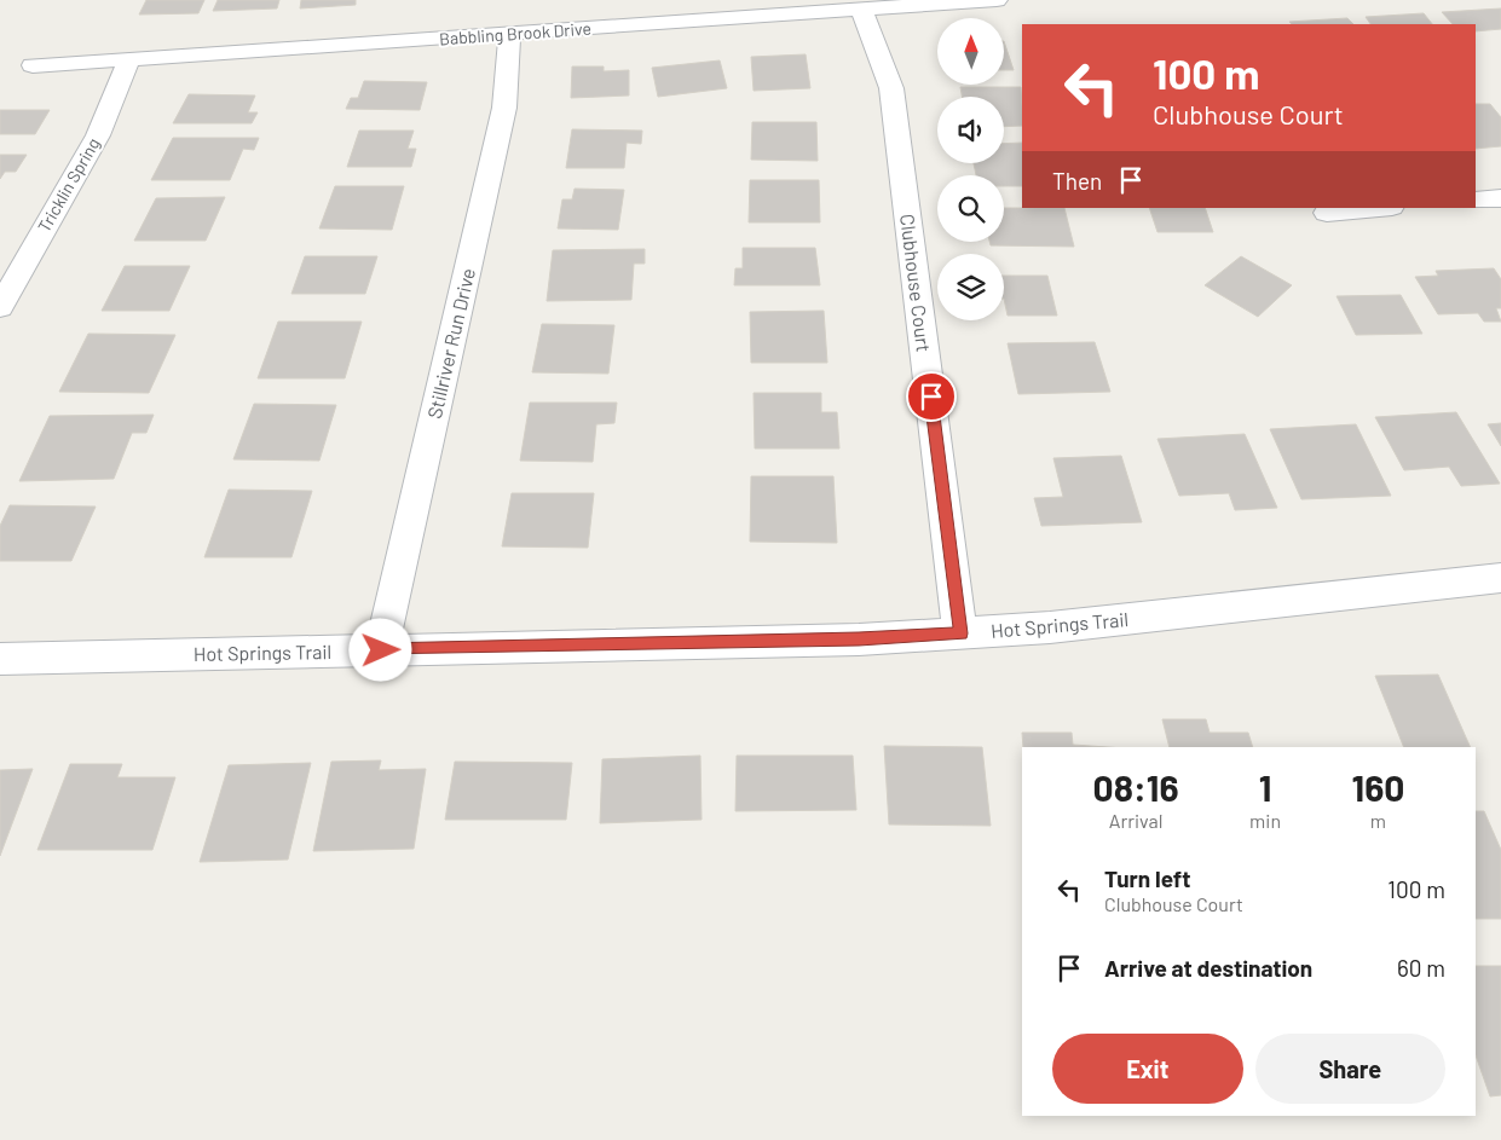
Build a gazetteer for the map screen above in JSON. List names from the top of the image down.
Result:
{
  "streets": {
    "street": [
      "Babbling Brook Drive",
      "Tricklin Spring",
      "Clubhouse Court",
      "Stillriver Run Drive",
      "Hot Springs Trail"
    ]
  },
  "crossings": [
    ["Babbling Brook Drive", "Tricklin Spring"],
    ["Babbling Brook Drive", "Clubhouse Court"],
    ["Babbling Brook Drive", "Stillriver Run Drive"],
    ["Clubhouse Court", "Hot Springs Trail"],
    ["Stillriver Run Drive", "Hot Springs Trail"]
  ],
  "north": "top",
  "page": {
    "turn": ["100 m", "Clubhouse Court"],
    "then": "Then",
    "eta": [
      "08:16",
      "Arrival",
      "1",
      "min",
      "160",
      "m"
    ],
    "list": [
      {
        "name": "Turn left",
        "note": "Clubhouse Court",
        "value": "100 m"
      },
      {
        "name": "Arrive at destination",
        "value": "60 m"
      }
    ],
    "buttons": ["Exit", "Share"]
  }
}
